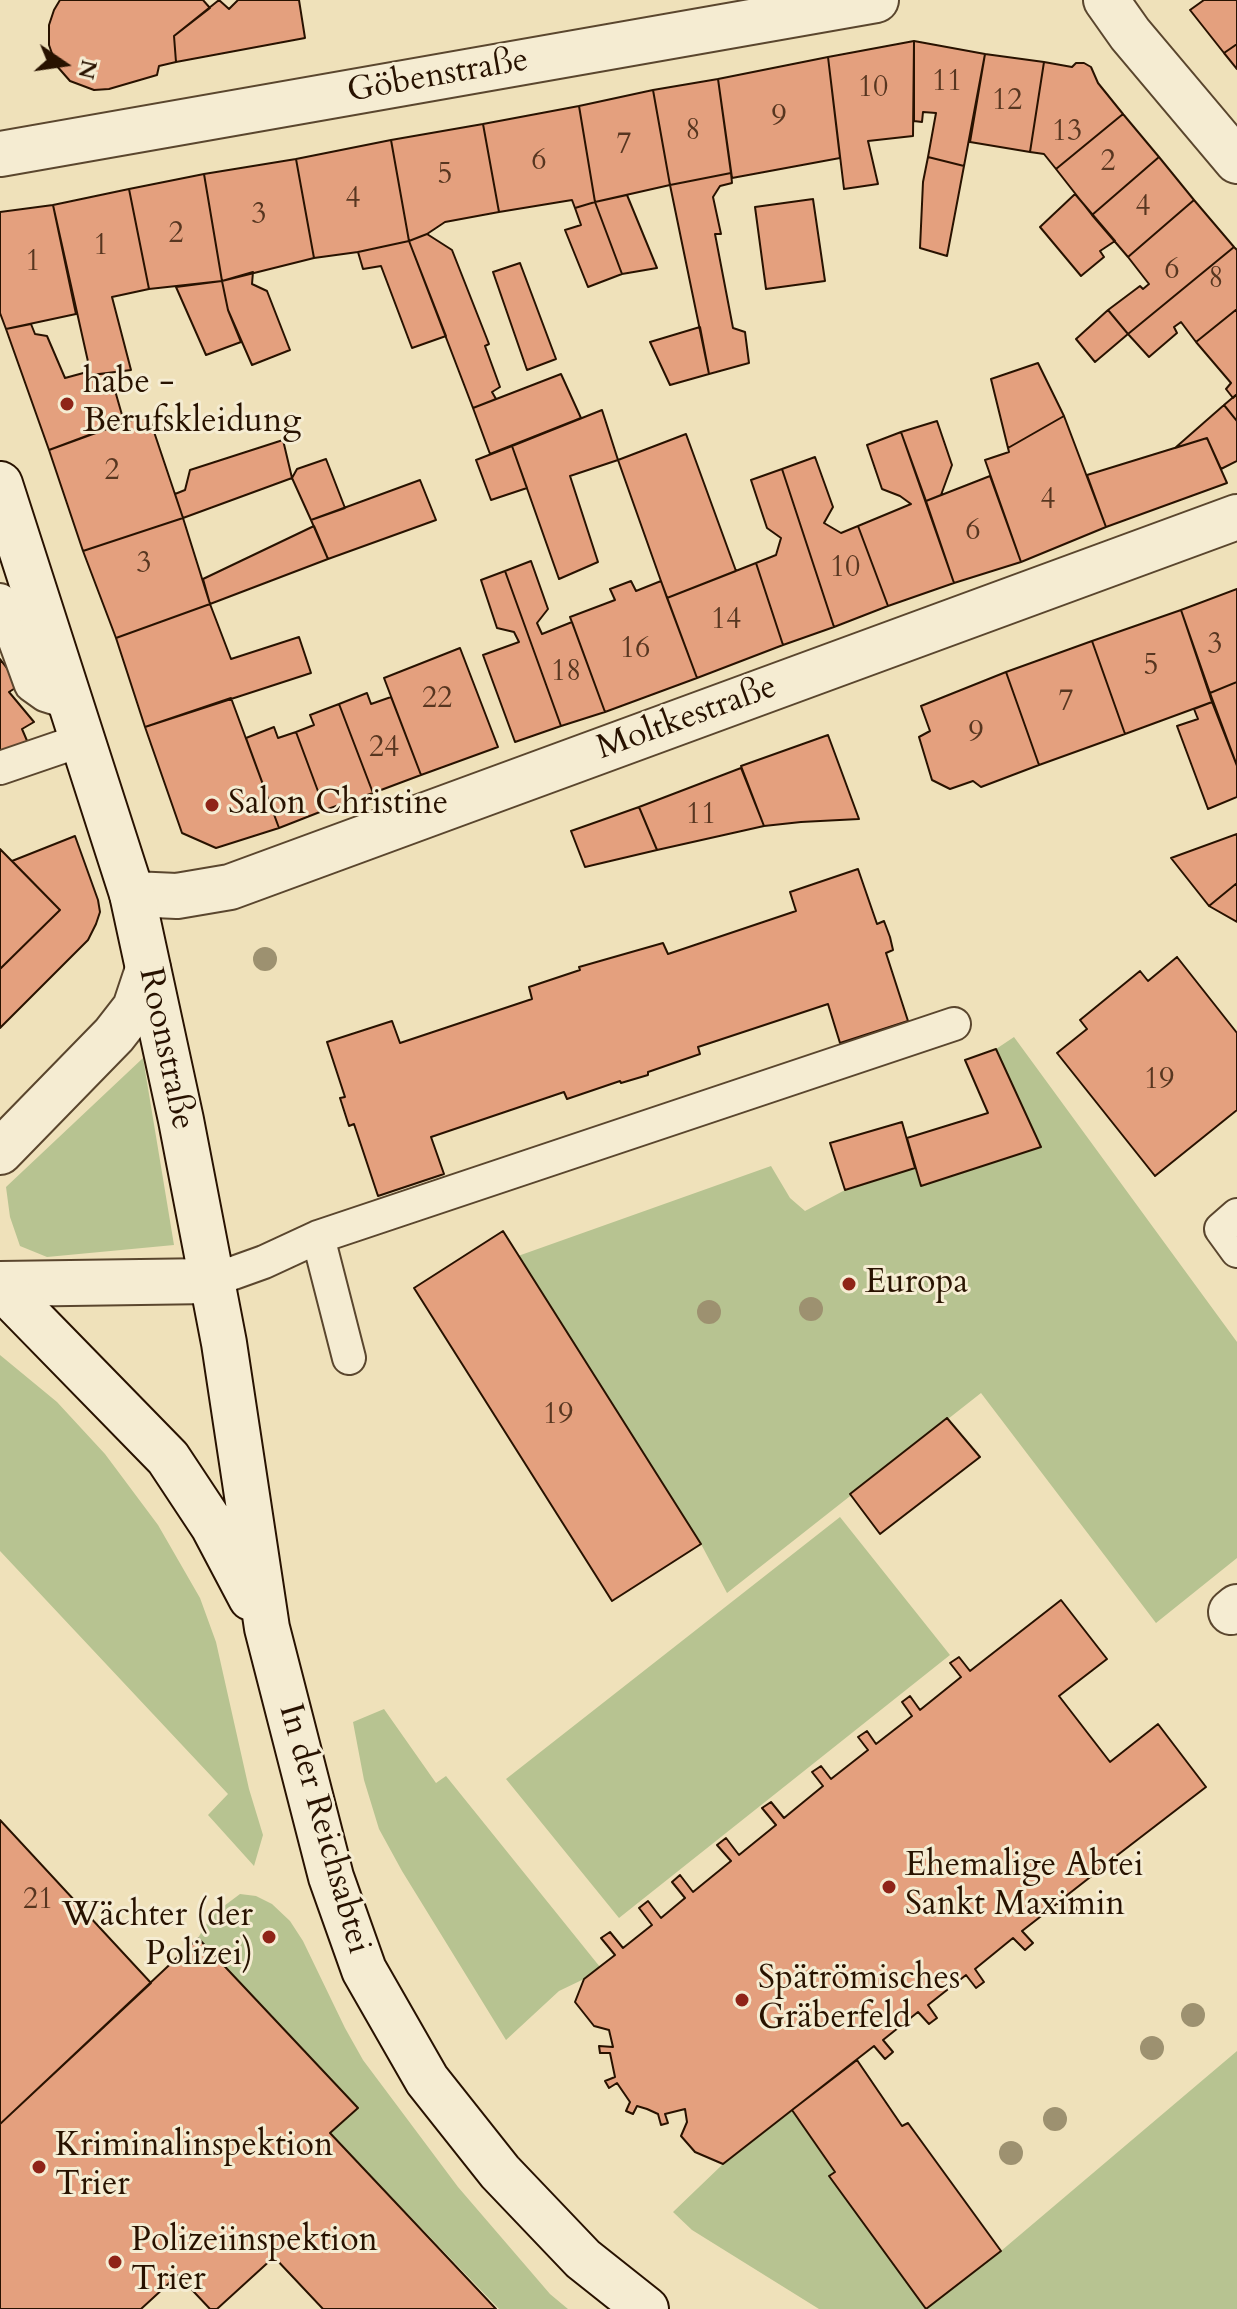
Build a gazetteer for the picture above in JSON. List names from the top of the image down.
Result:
{
  "streets": {
    "street": [
      "Göbenstraße",
      "Moltkestraße",
      "Roonstraße",
      "In der Reichsabtei"
    ]
  },
  "crossings": [
    ["Moltkestraße", "Roonstraße"],
    ["Roonstraße", "In der Reichsabtei"]
  ],
  "places": [
    "habe - Berufskleidung",
    "Salon Christine",
    "Europa",
    "Ehemalige Abtei Sankt Maximin",
    "Wächter (der Polizei)",
    "Spätrömisches Gräberfeld",
    "Kriminalinspektion Trier",
    "Polizeiinspektion Trier"
  ],
  "house_numbers": [
    "11",
    "10",
    "12",
    "9",
    "8",
    "13",
    "7",
    "6",
    "2",
    "5",
    "4",
    "4",
    "3",
    "2",
    "1",
    "1",
    "6",
    "8",
    "2",
    "4",
    "6",
    "3",
    "10",
    "14",
    "3",
    "16",
    "5",
    "18",
    "22",
    "7",
    "9",
    "24",
    "11",
    "19",
    "19",
    "21"
  ],
  "north": "right"
}
